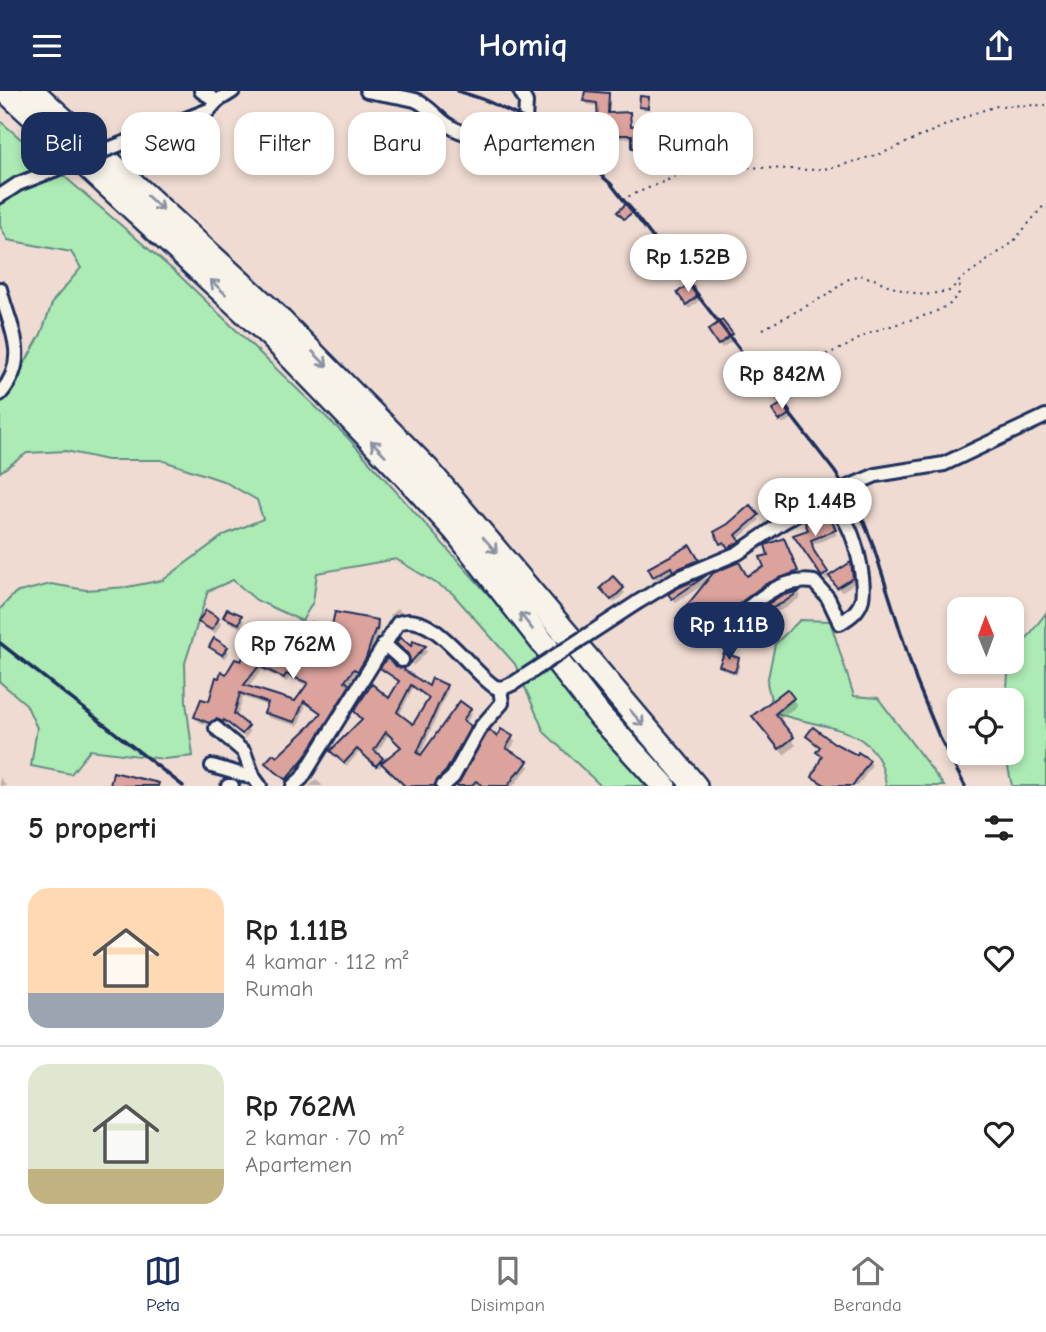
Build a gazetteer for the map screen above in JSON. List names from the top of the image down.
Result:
{
  "north": "top",
  "page": {
    "header": "Homiq",
    "chip": [
      "Beli",
      "Sewa",
      "Filter",
      "Baru",
      "Apartemen",
      "Rumah"
    ],
    "price": [
      "Rp 1.52B",
      "Rp 842M",
      "Rp 1.44B",
      "Rp 1.11B",
      "Rp 762M"
    ],
    "heading": "5 properti",
    "list": [
      {
        "name": "Rp 1.11B",
        "note": "4 kamar · 112 m² · Rumah"
      },
      {
        "name": "Rp 762M",
        "note": "2 kamar · 70 m² · Apartemen"
      }
    ],
    "tabs": ["Peta", "Disimpan", "Beranda"]
  }
}
